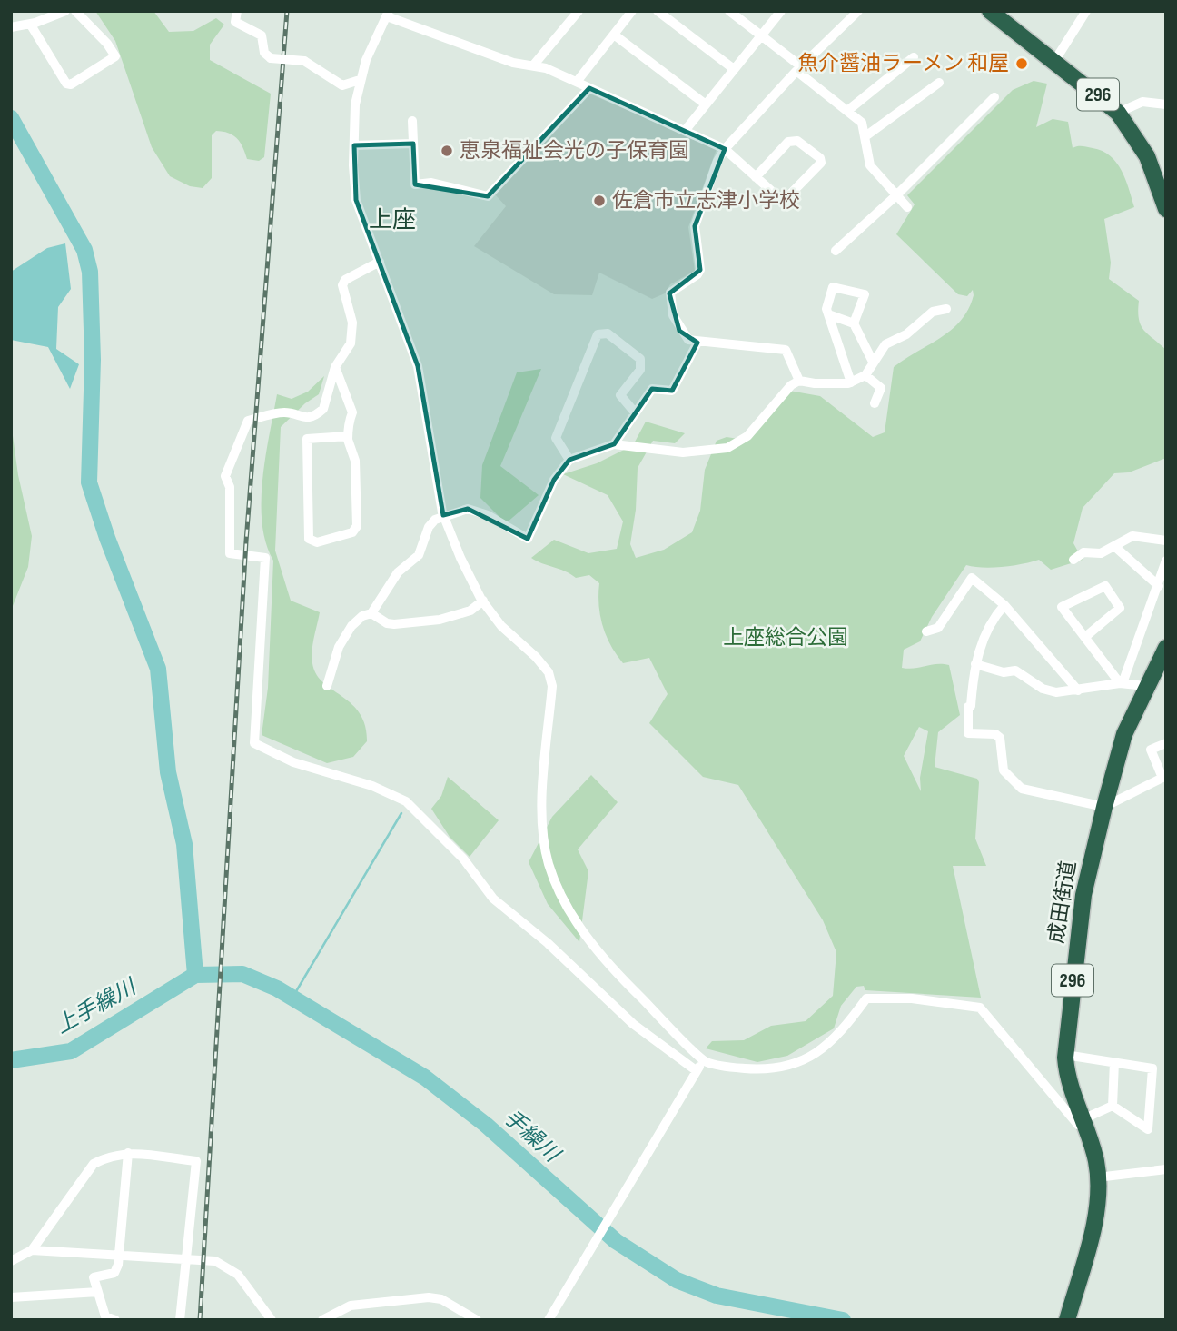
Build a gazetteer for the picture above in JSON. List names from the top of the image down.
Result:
{
  "streets": {
    "highway": ["296", "成田街道"]
  },
  "districts": ["上座"],
  "water": ["上手繰川", "手繰川"],
  "parks": ["上座総合公園"],
  "places": ["魚介醤油ラーメン 和屋", "恵泉福祉会光の子保育園", "佐倉市立志津小学校"]
}
